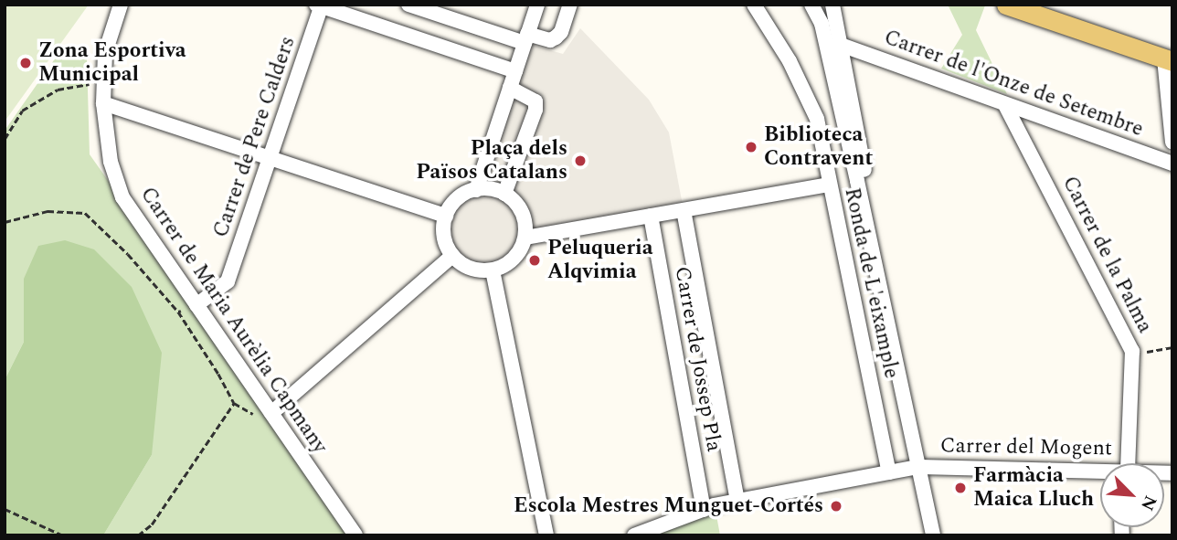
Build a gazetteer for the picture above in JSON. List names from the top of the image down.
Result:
{
  "streets": {
    "street": [
      "Carrer de l'Onze de Setembre",
      "Carrer de Pere Calders",
      "Carrer de la Palma",
      "Ronda de L'eixample",
      "Carrer de Maria Aurèlia Capmany",
      "Carrer de Jossep Pla",
      "Carrer del Mogent"
    ]
  },
  "crossings": [
    ["Carrer de l'Onze de Setembre", "Carrer de la Palma"],
    ["Carrer de Pere Calders", "Carrer de Maria Aurèlia Capmany"],
    ["Ronda de L'eixample", "Carrer del Mogent"],
    ["Carrer de Jossep Pla", "Carrer del Mogent"]
  ],
  "places": [
    "Zona Esportiva Municipal",
    "Biblioteca Contravent",
    "Plaça dels Països Catalans",
    "Peluqueria Alqvimia",
    "Farmàcia Maica Lluch",
    "Escola Mestres Munguet-Cortés"
  ],
  "north": "bottom right"
}
